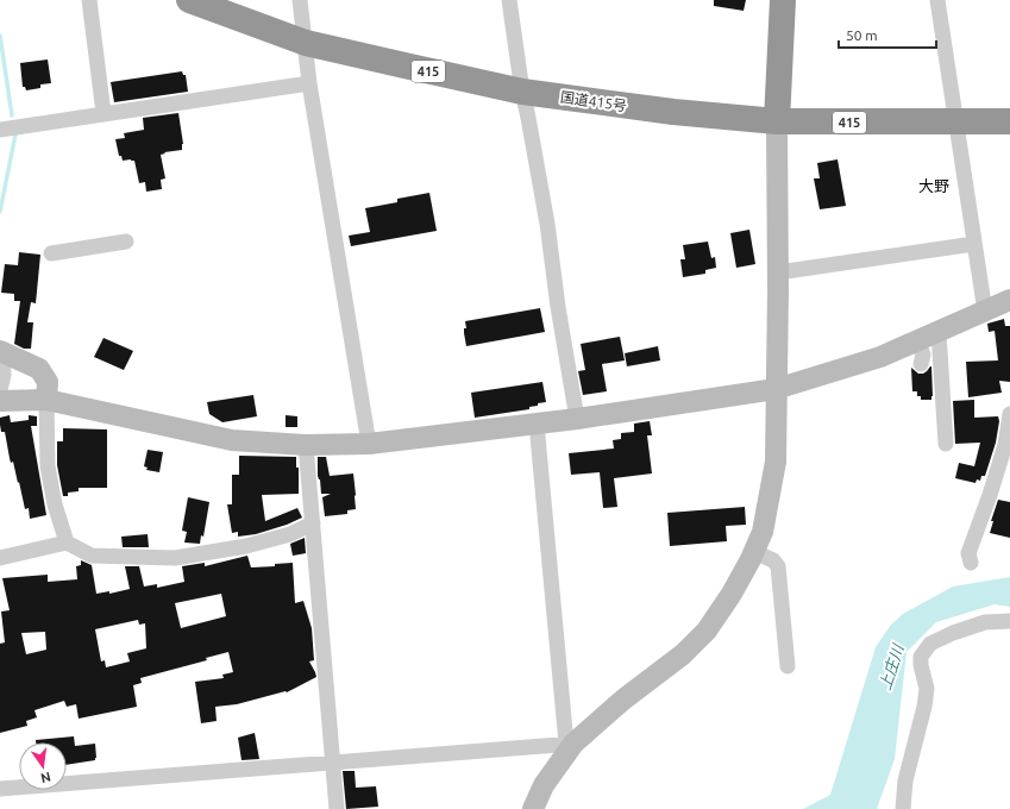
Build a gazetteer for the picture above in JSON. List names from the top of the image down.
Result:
{
  "streets": {
    "highway": ["415", "国道415号"]
  },
  "districts": ["大野"],
  "water": ["上庄川"],
  "scale_bar": "50 m",
  "north": "bottom"
}
